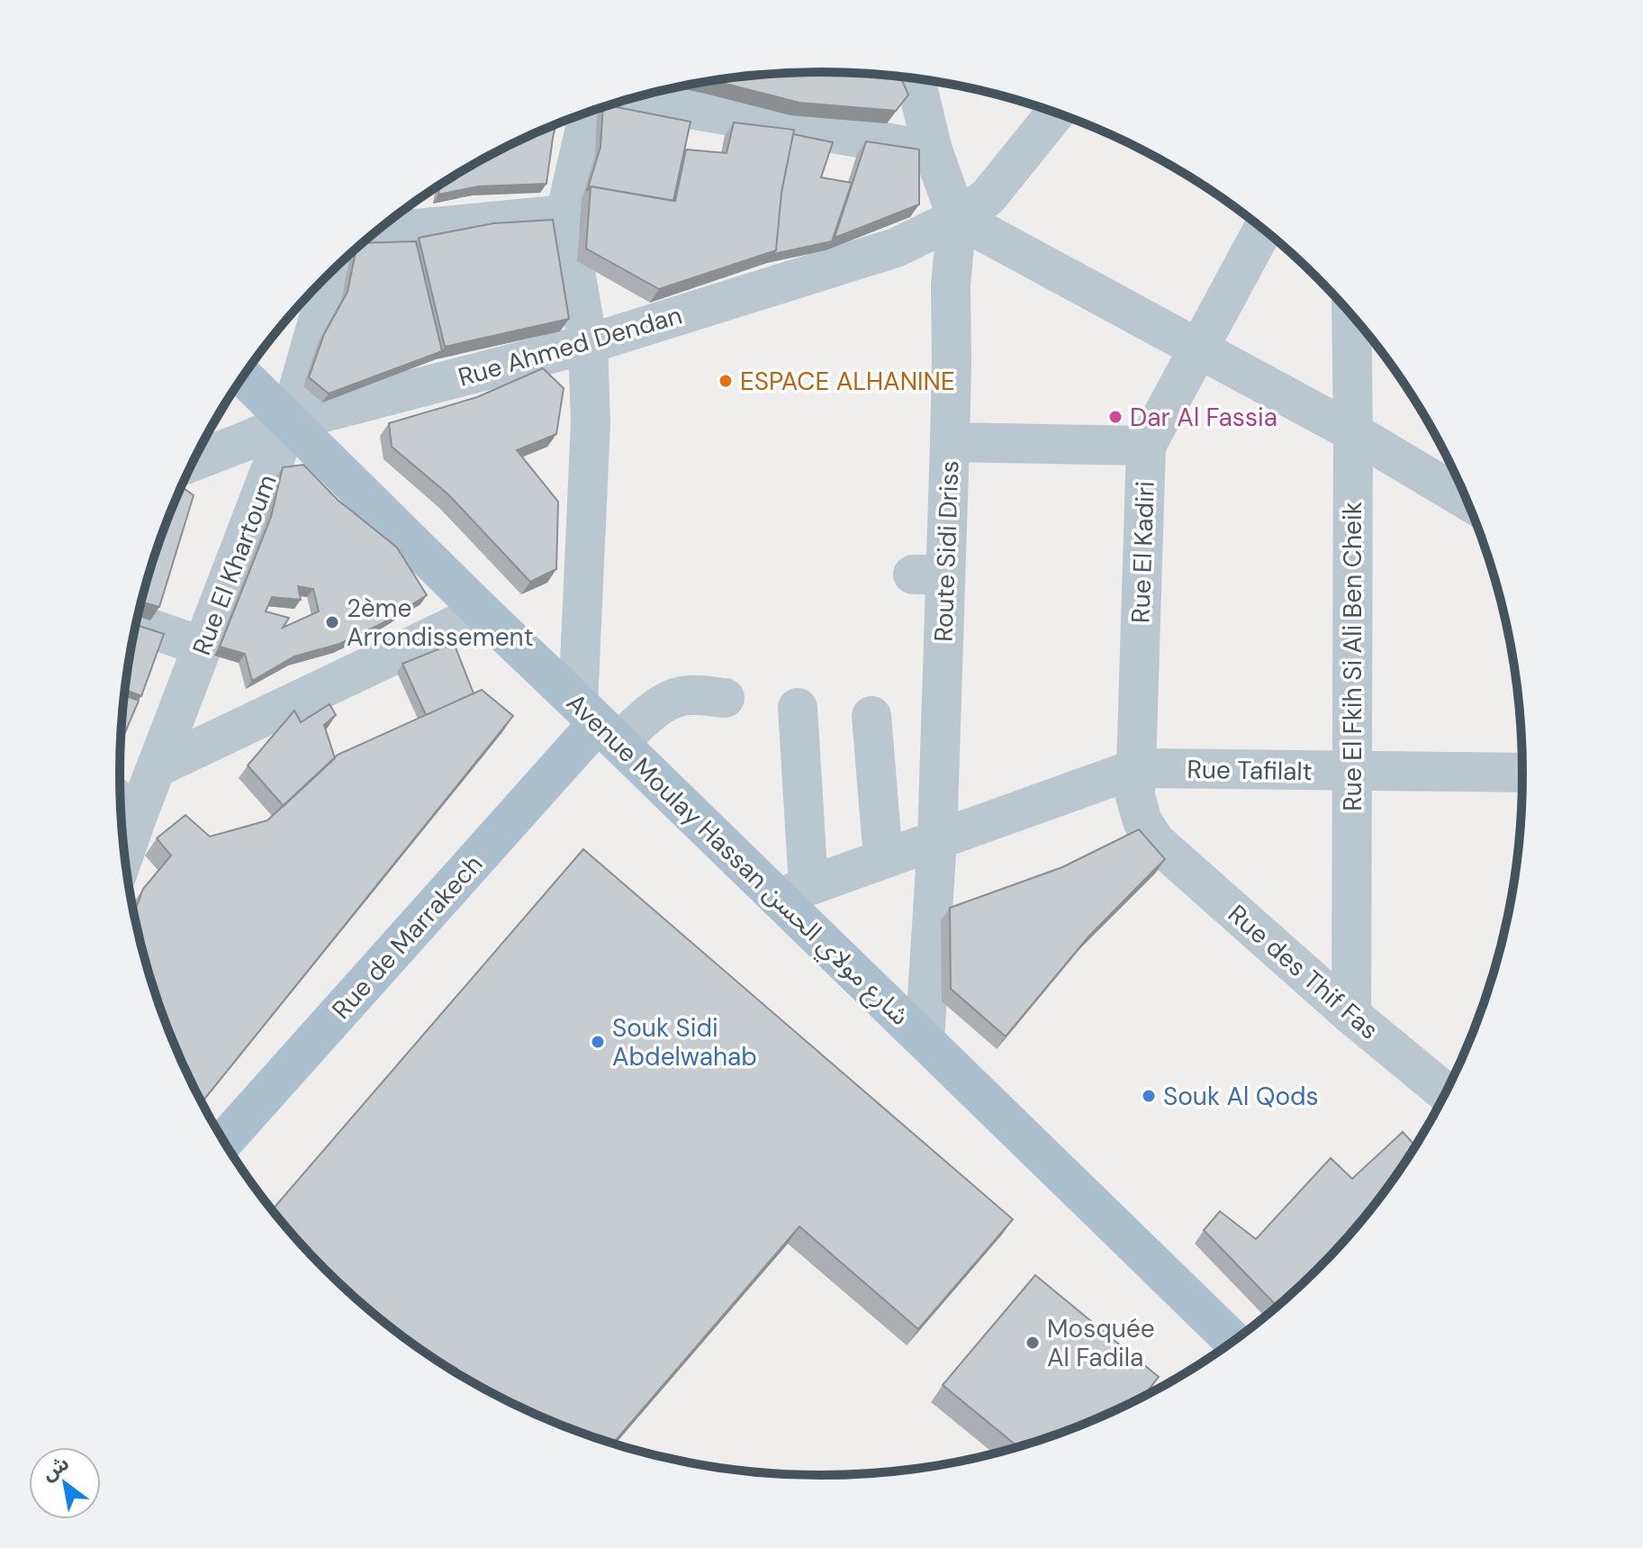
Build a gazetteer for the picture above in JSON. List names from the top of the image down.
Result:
{
  "streets": {
    "main road": ["Avenue Moulay Hassan شارع مولاي الحسن", "Rue de Marrakech"],
    "street": [
      "Rue Ahmed Dendan",
      "Route Sidi Driss",
      "Rue El Kadiri",
      "Rue El Khartoum",
      "Rue El Fkih Si Ali Ben Cheik",
      "Rue Tafilalt",
      "Rue des Thif Fas"
    ]
  },
  "crossings": [
    ["Rue Ahmed Dendan", "Route Sidi Driss"],
    ["Rue Ahmed Dendan", "Rue El Khartoum"],
    ["Rue Ahmed Dendan", "Avenue Moulay Hassan شارع مولاي الحسن"],
    ["Route Sidi Driss", "Avenue Moulay Hassan شارع مولاي الحسن"],
    ["Rue El Kadiri", "Rue Tafilalt"],
    ["Rue El Kadiri", "Rue des Thif Fas"],
    ["Rue El Khartoum", "Avenue Moulay Hassan شارع مولاي الحسن"],
    ["Rue El Fkih Si Ali Ben Cheik", "Rue Tafilalt"],
    ["Rue El Fkih Si Ali Ben Cheik", "Rue des Thif Fas"],
    ["Avenue Moulay Hassan شارع مولاي الحسن", "Rue de Marrakech"]
  ],
  "places": [
    "ESPACE ALHANINE",
    "Dar Al Fassia",
    "2ème Arrondissement",
    "Souk Sidi Abdelwahab",
    "Souk Al Qods",
    "Mosquée Al Fadila"
  ],
  "north": "top left"
}
